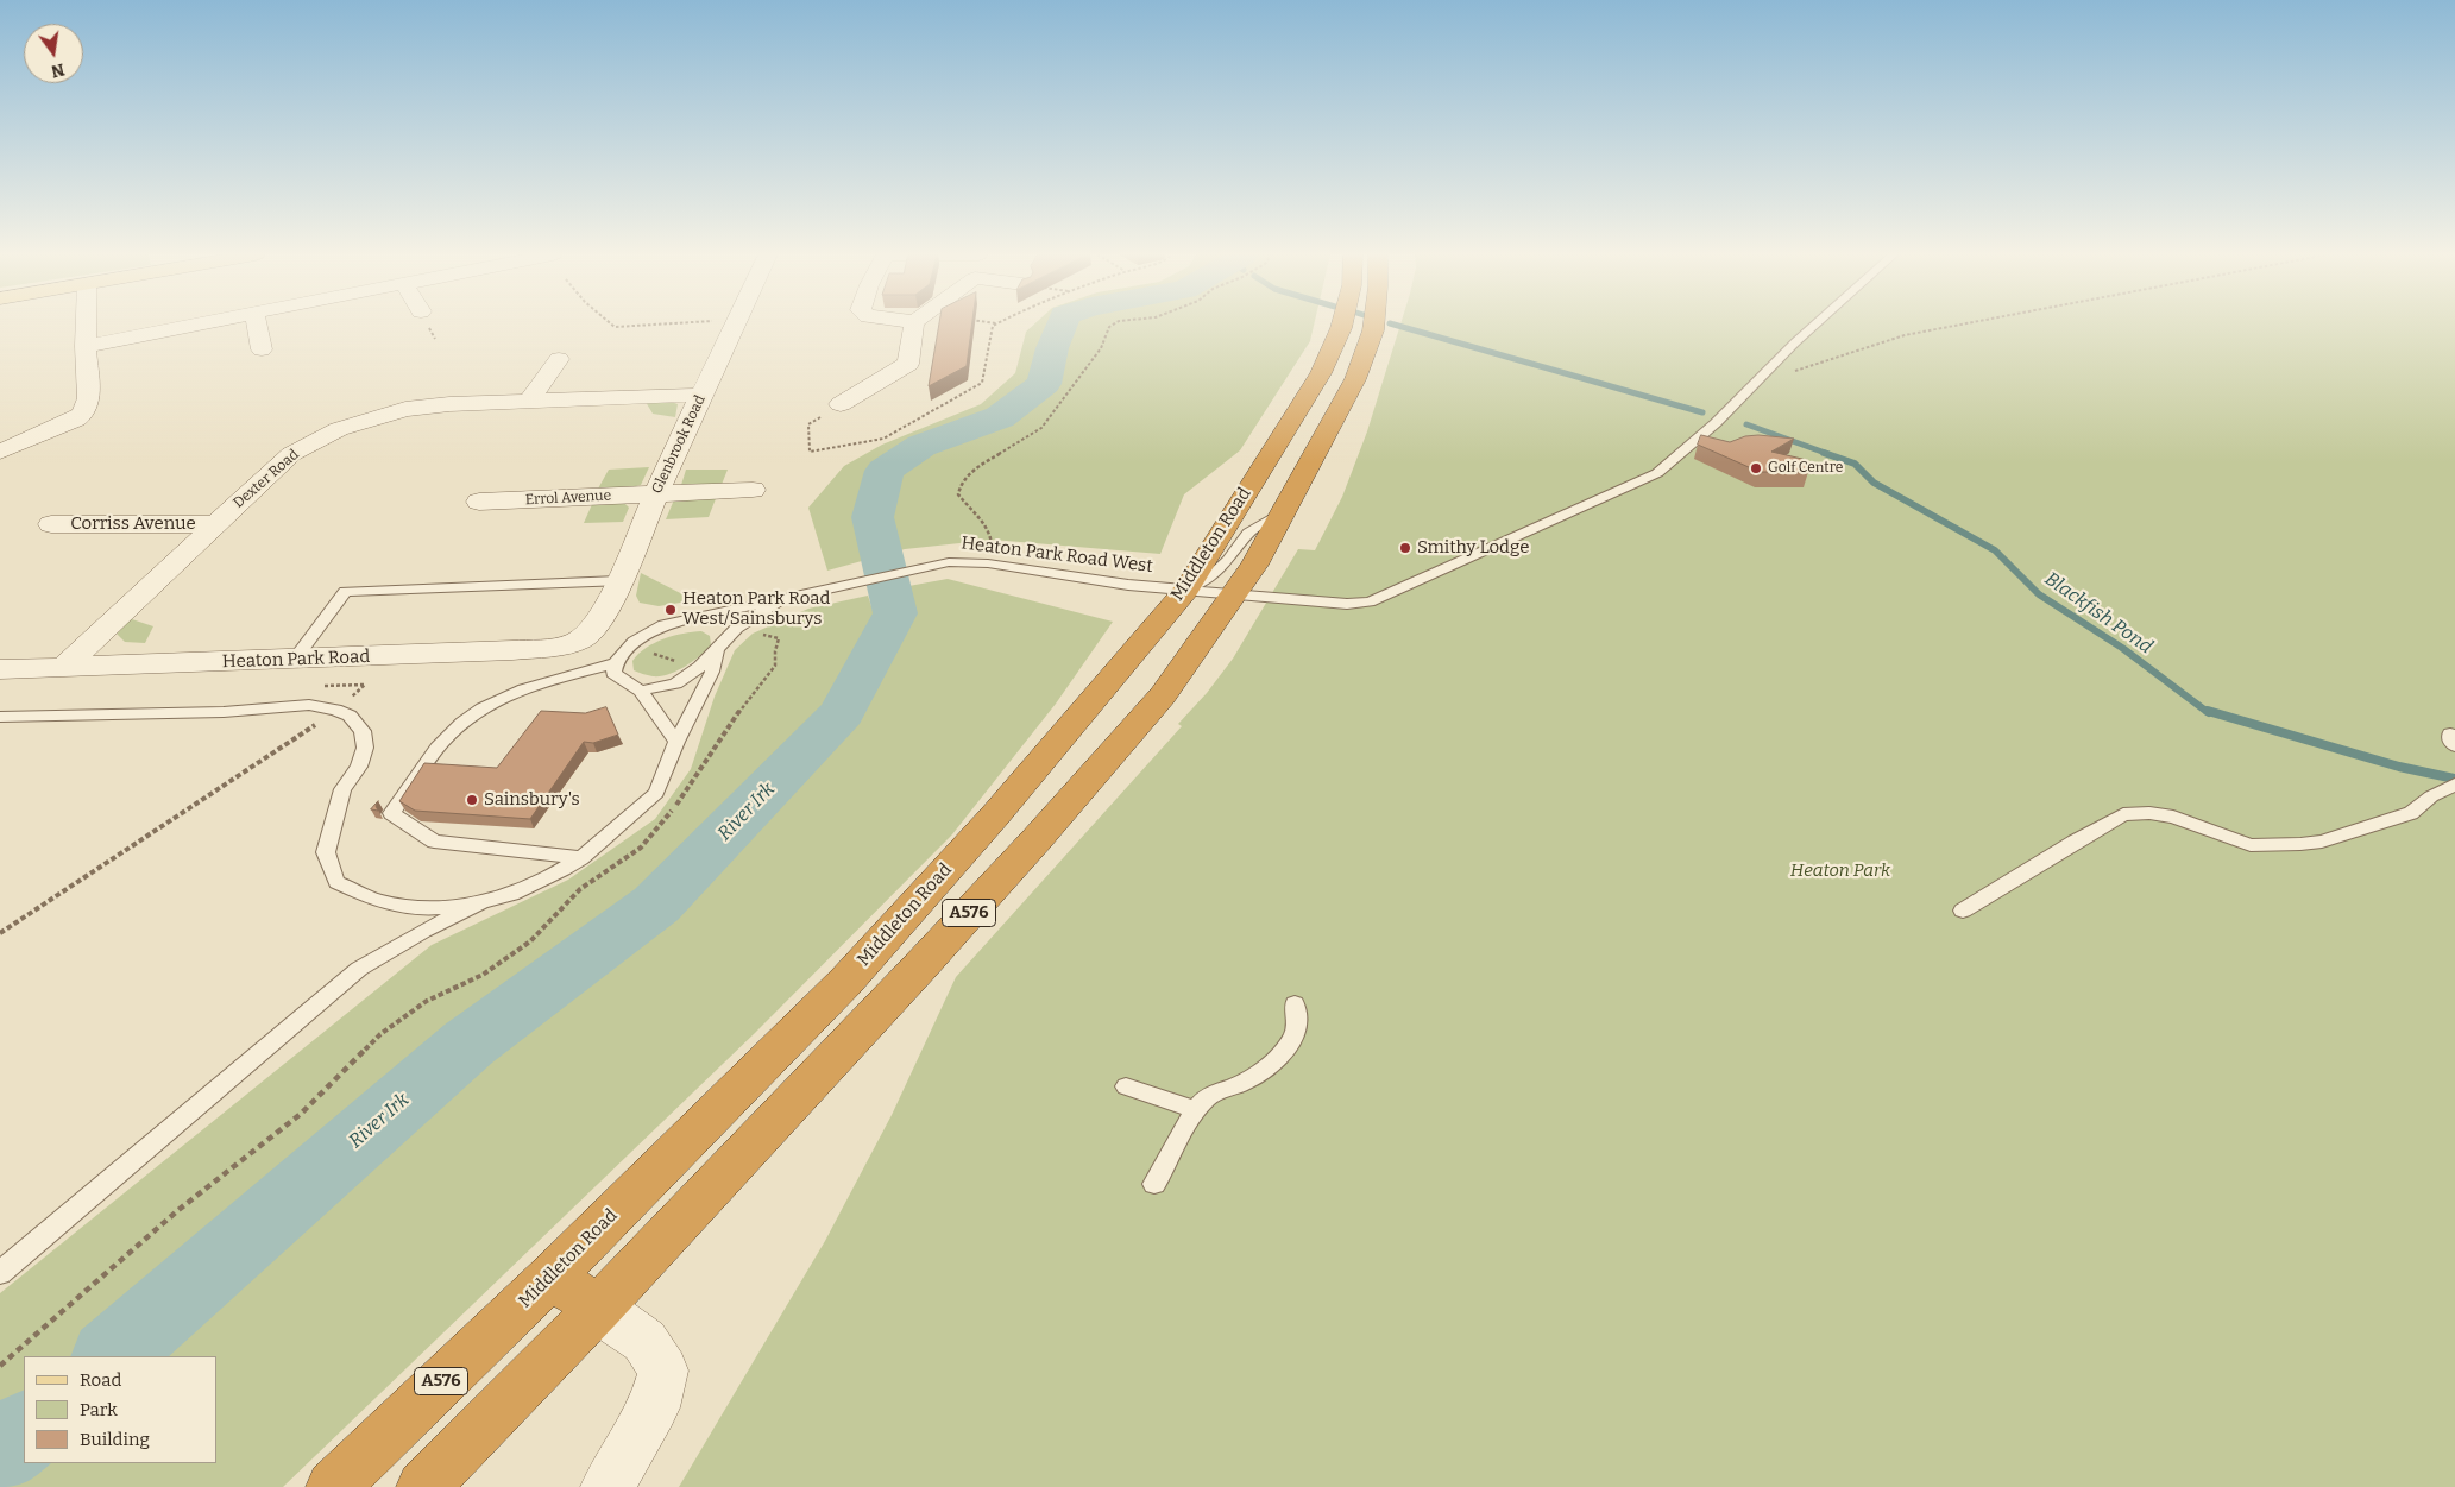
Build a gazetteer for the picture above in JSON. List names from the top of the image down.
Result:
{
  "streets": {
    "highway": ["Middleton Road", "A576"],
    "street": [
      "Glenbrook Road",
      "Dexter Road",
      "Errol Avenue",
      "Corriss Avenue",
      "Heaton Park Road"
    ],
    "lane": ["Heaton Park Road West"]
  },
  "crossings": [
    ["Glenbrook Road", "Dexter Road"],
    ["Glenbrook Road", "Errol Avenue"],
    ["Glenbrook Road", "Heaton Park Road"],
    ["Dexter Road", "Corriss Avenue"],
    ["Dexter Road", "Heaton Park Road"],
    ["Middleton Road", "Heaton Park Road West"],
    ["Heaton Park Road West", "A576"]
  ],
  "water": ["Blackfish Pond", "River Irk"],
  "parks": ["Heaton Park"],
  "places": [
    "Golf Centre",
    "Smithy Lodge",
    "Heaton Park Road West/Sainsburys",
    "Sainsbury's"
  ],
  "legend": ["Road", "Park", "Building"],
  "north": "bottom"
}
